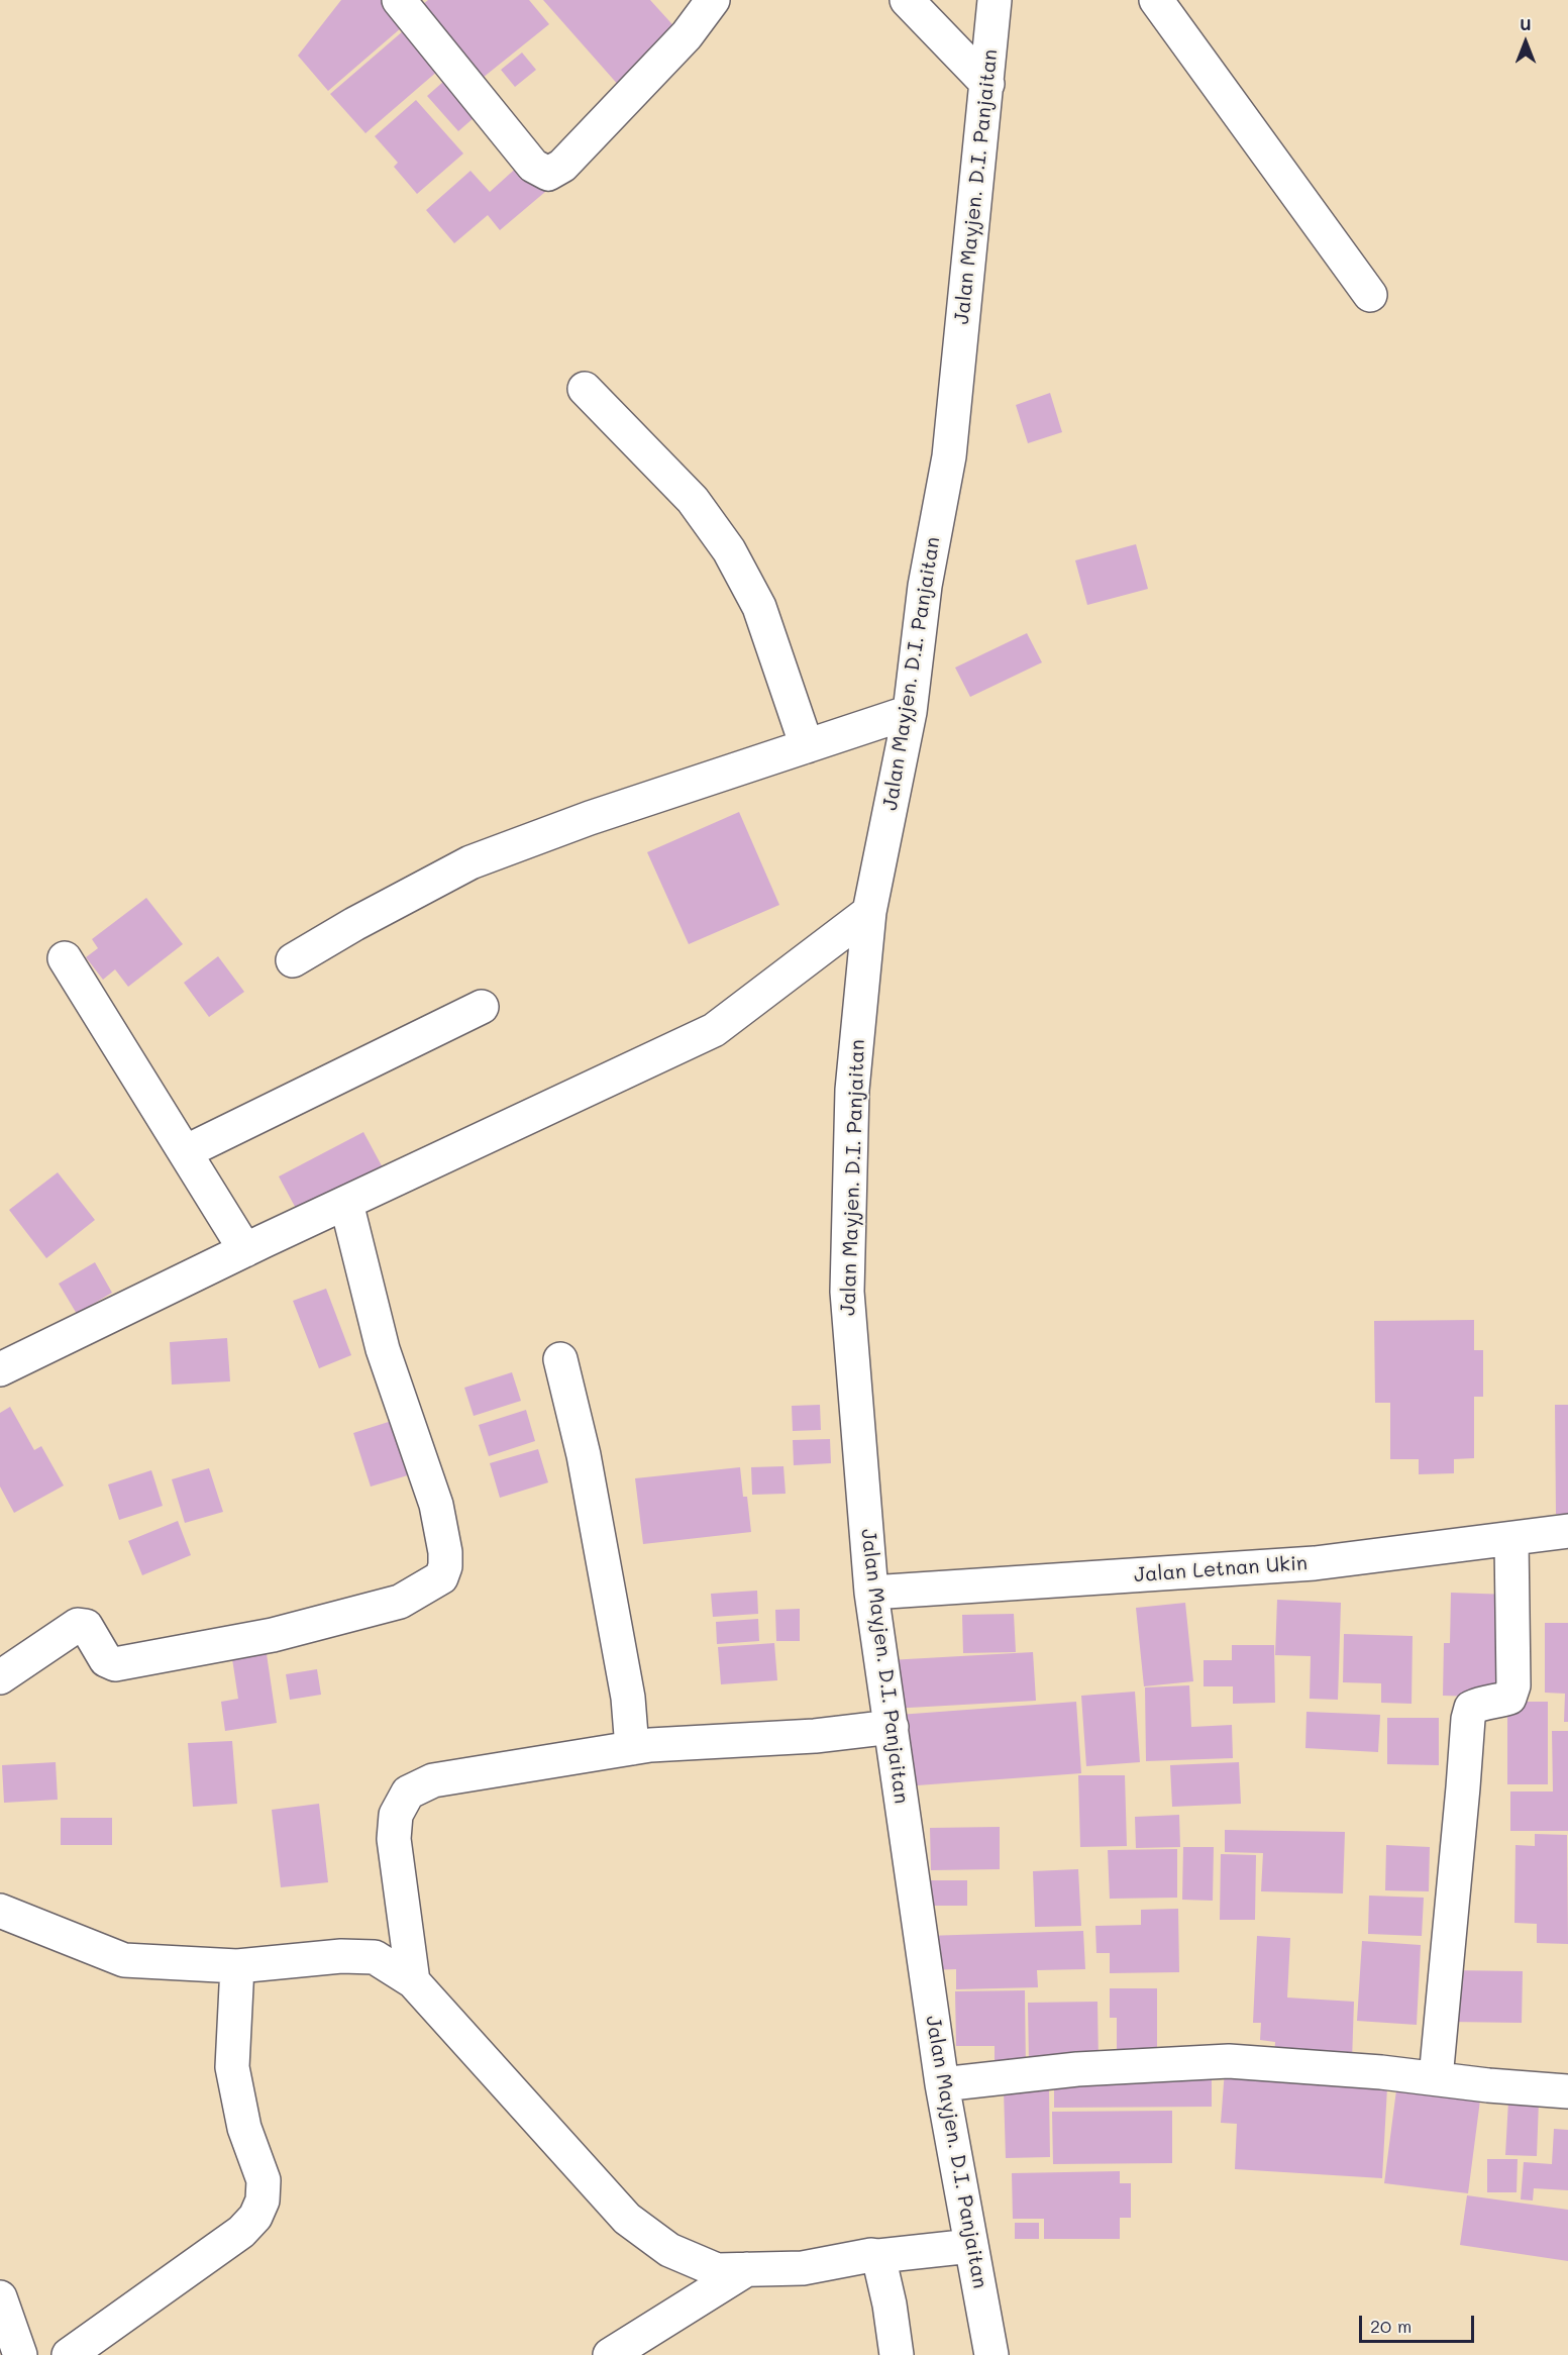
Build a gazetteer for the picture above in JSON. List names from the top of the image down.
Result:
{
  "streets": {
    "street": ["Jalan Mayjen. D.I. Panjaitan", "Jalan Letnan Ukin"]
  },
  "crossings": [
    ["Jalan Mayjen. D.I. Panjaitan", "Jalan Letnan Ukin"]
  ],
  "scale_bar": "20 m",
  "north": "top"
}
